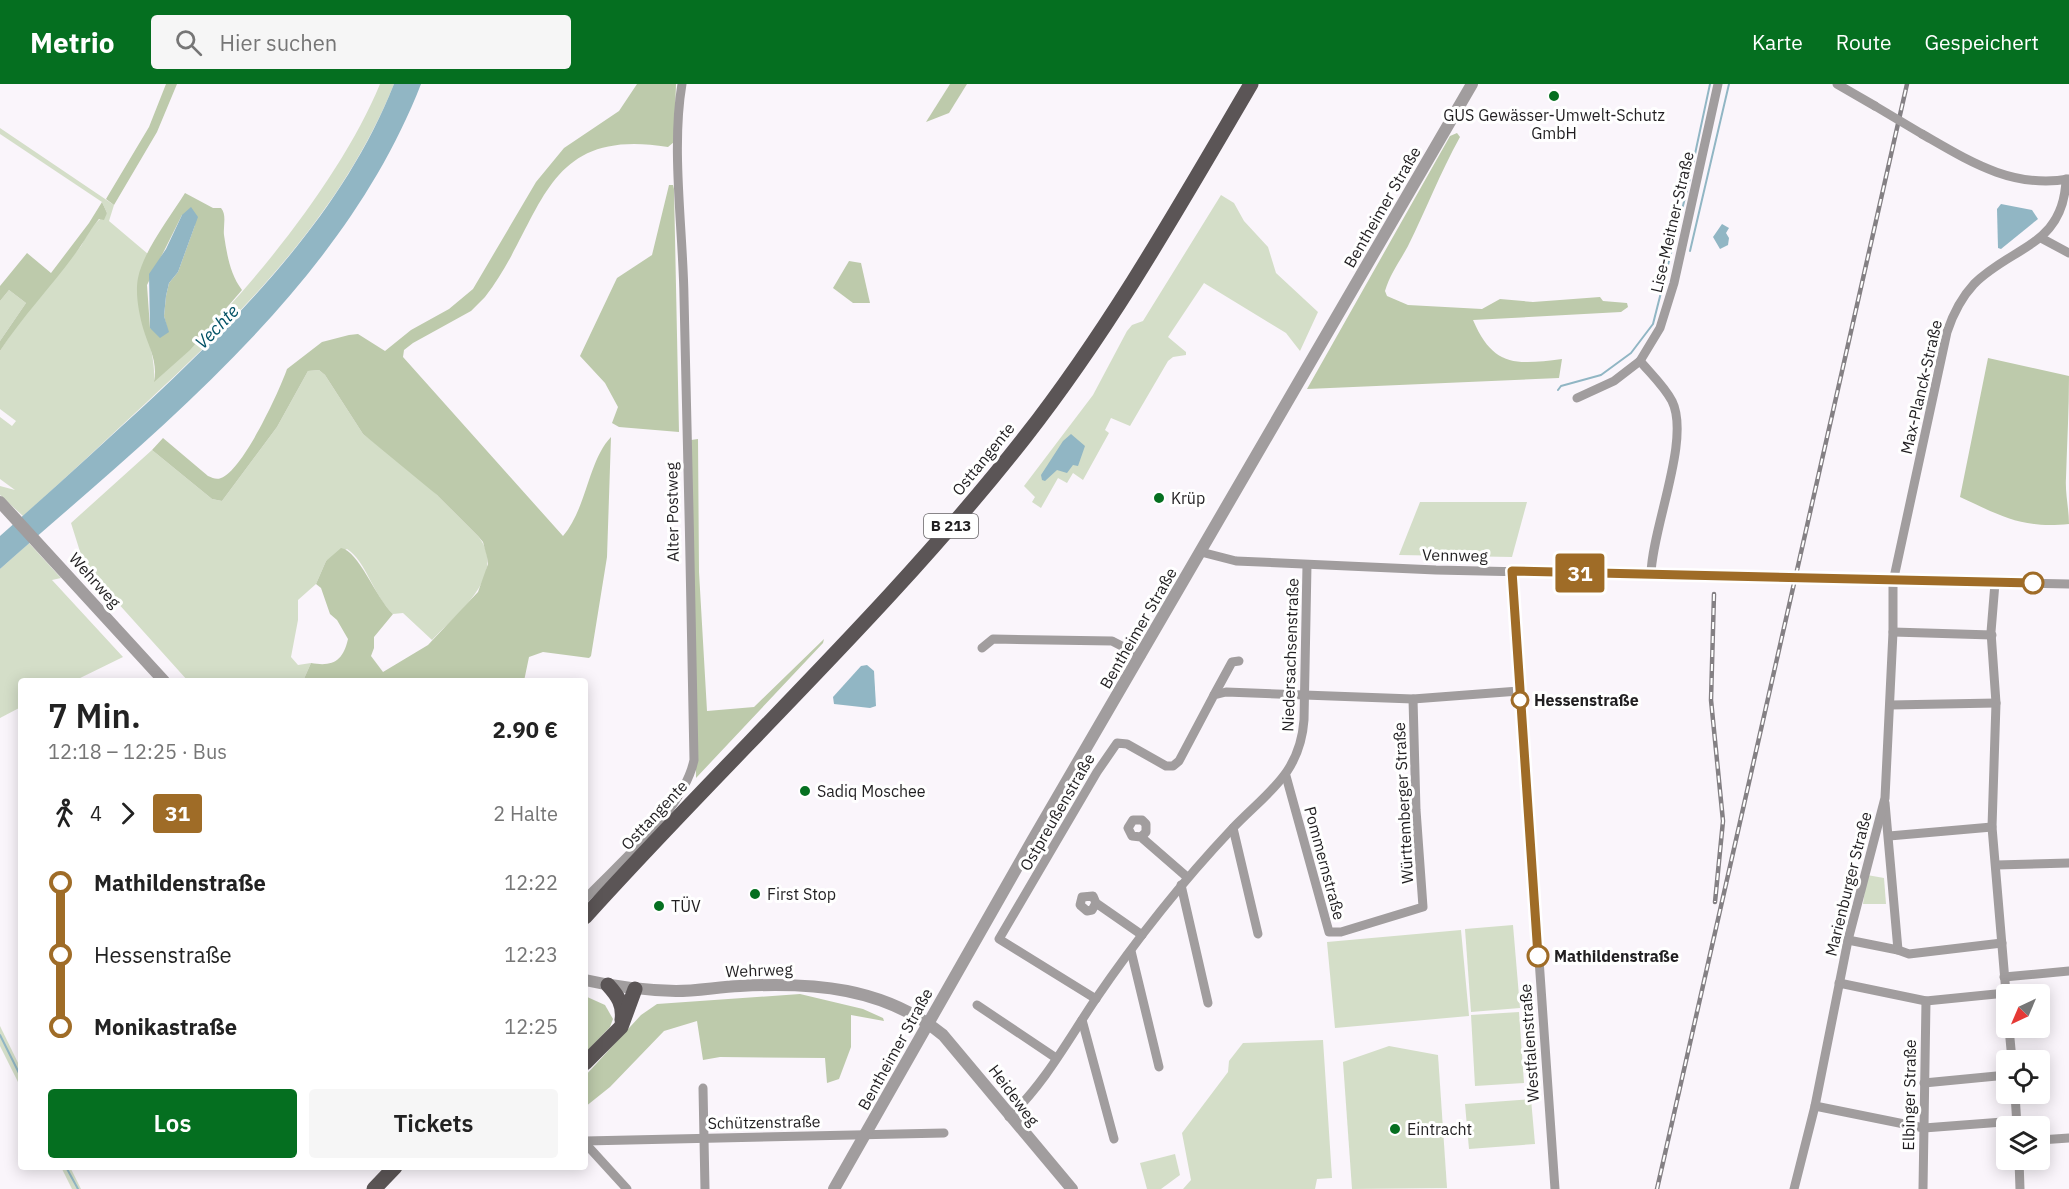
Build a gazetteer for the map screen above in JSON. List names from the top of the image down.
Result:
{
  "streets": {
    "main road": ["Osttangente", "B 213"],
    "street": [
      "Bentheimer Straße",
      "Lise-Meitner-Straße",
      "Max-Planck-Straße",
      "Alter Postweg",
      "Vennweg",
      "Wehrweg",
      "Niedersachsenstraße",
      "Württemberger Straße",
      "Ostpreußenstraße",
      "Pommernstraße",
      "Marienburger Straße",
      "Westfalenstraße",
      "Heideweg",
      "Elbinger Straße",
      "Schützenstraße"
    ]
  },
  "crossings": [
    ["Bentheimer Straße", "Vennweg"],
    ["Bentheimer Straße", "Wehrweg"],
    ["Bentheimer Straße", "Heideweg"],
    ["Bentheimer Straße", "Schützenstraße"],
    ["Max-Planck-Straße", "Vennweg"],
    ["Max-Planck-Straße", "Marienburger Straße"],
    ["Vennweg", "Niedersachsenstraße"],
    ["Vennweg", "Marienburger Straße"],
    ["Vennweg", "Westfalenstraße"],
    ["Wehrweg", "Heideweg"],
    ["Niedersachsenstraße", "Ostpreußenstraße"],
    ["Niedersachsenstraße", "Pommernstraße"],
    ["Niedersachsenstraße", "Heideweg"],
    ["Württemberger Straße", "Pommernstraße"]
  ],
  "water": ["Vechte"],
  "places": [
    "GUS Gewässer-Umwelt-Schutz GmbH",
    "Krüp",
    "Hessenstraße",
    "Sadiq Moschee",
    "First Stop",
    "TÜV",
    "Mathildenstraße",
    "Eintracht"
  ],
  "lines": ["bus line 31"],
  "north": "bottom left",
  "page": {
    "header": "Metrio",
    "search": "Hier suchen",
    "nav": ["Karte", "Route", "Gespeichert"],
    "on_map": "31",
    "heading": ["7 Min.", "12:18 – 12:25 · Bus", "2.90 €"],
    "legs": ["4", "31", "2 Halte"],
    "list": [
      {
        "name": "Mathildenstraße",
        "value": "12:22"
      },
      {
        "name": "Hessenstraße",
        "value": "12:23"
      },
      {
        "name": "Monikastraße",
        "value": "12:25"
      }
    ],
    "buttons": ["Los", "Tickets"]
  }
}
